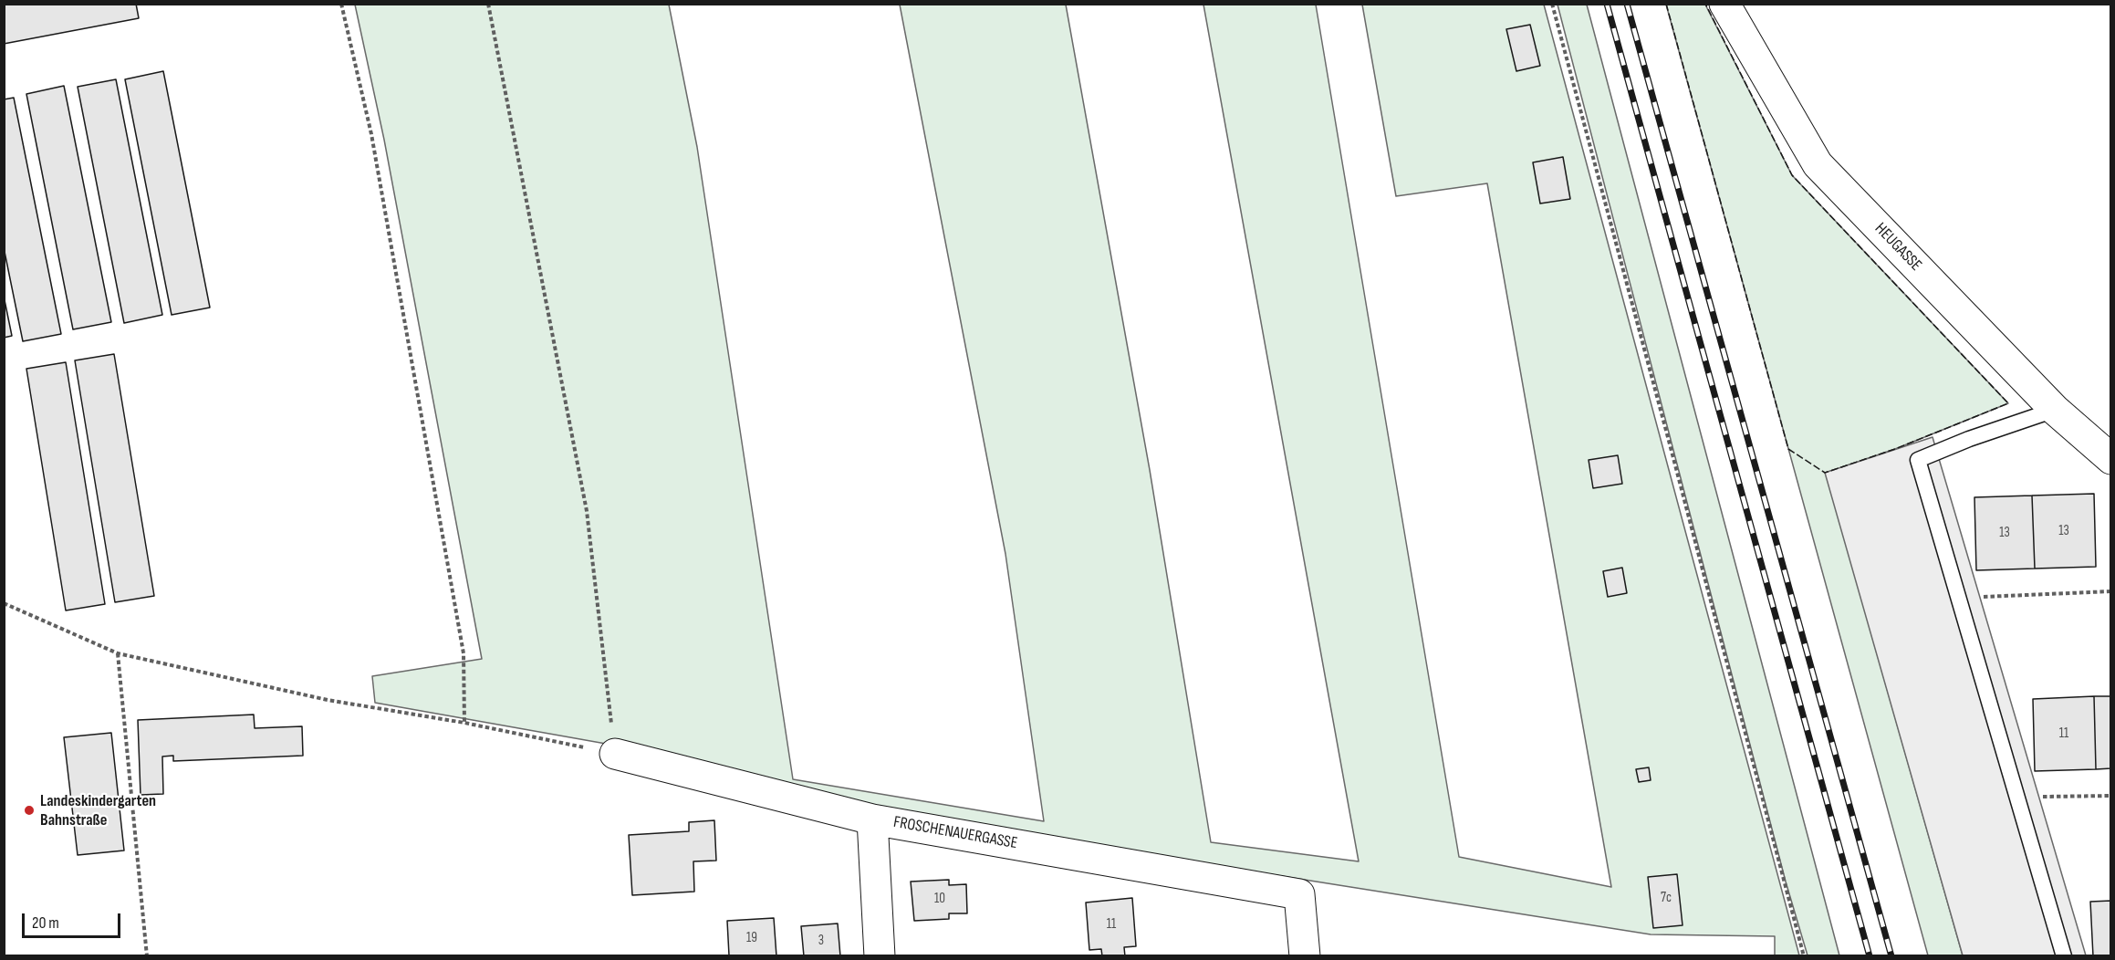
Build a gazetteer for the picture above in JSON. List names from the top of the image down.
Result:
{
  "streets": {
    "street": ["HEUGASSE", "FROSCHENAUERGASSE"]
  },
  "places": ["Landeskindergarten Bahnstraße"],
  "house_numbers": [
    "13",
    "13",
    "11",
    "7c",
    "10",
    "11",
    "19",
    "3"
  ],
  "scale_bar": "20 m"
}
